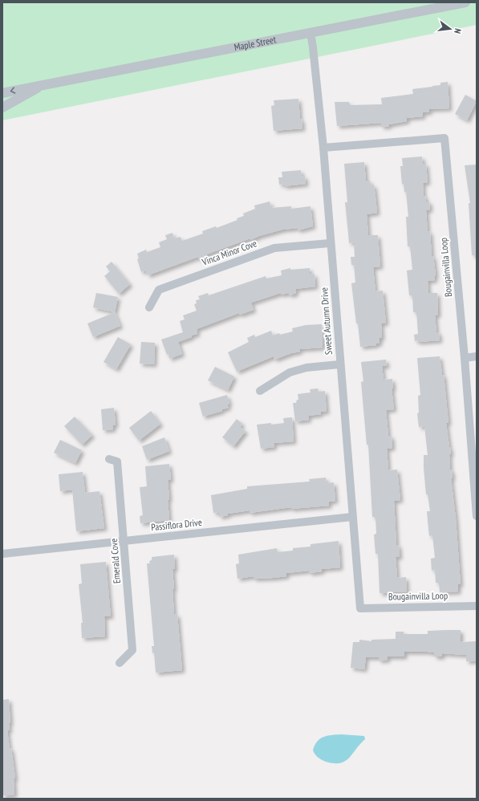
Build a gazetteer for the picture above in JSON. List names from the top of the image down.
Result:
{
  "streets": {
    "street": [
      "Maple Street",
      "Vinca Minor Cove",
      "Bougainvilla Loop",
      "Sweet Autumn Drive",
      "Passiflora Drive",
      "Emerald Cove"
    ]
  },
  "crossings": [
    ["Maple Street", "Sweet Autumn Drive"],
    ["Vinca Minor Cove", "Sweet Autumn Drive"],
    ["Bougainvilla Loop", "Sweet Autumn Drive"],
    ["Sweet Autumn Drive", "Passiflora Drive"],
    ["Passiflora Drive", "Emerald Cove"]
  ],
  "north": "right"
}
